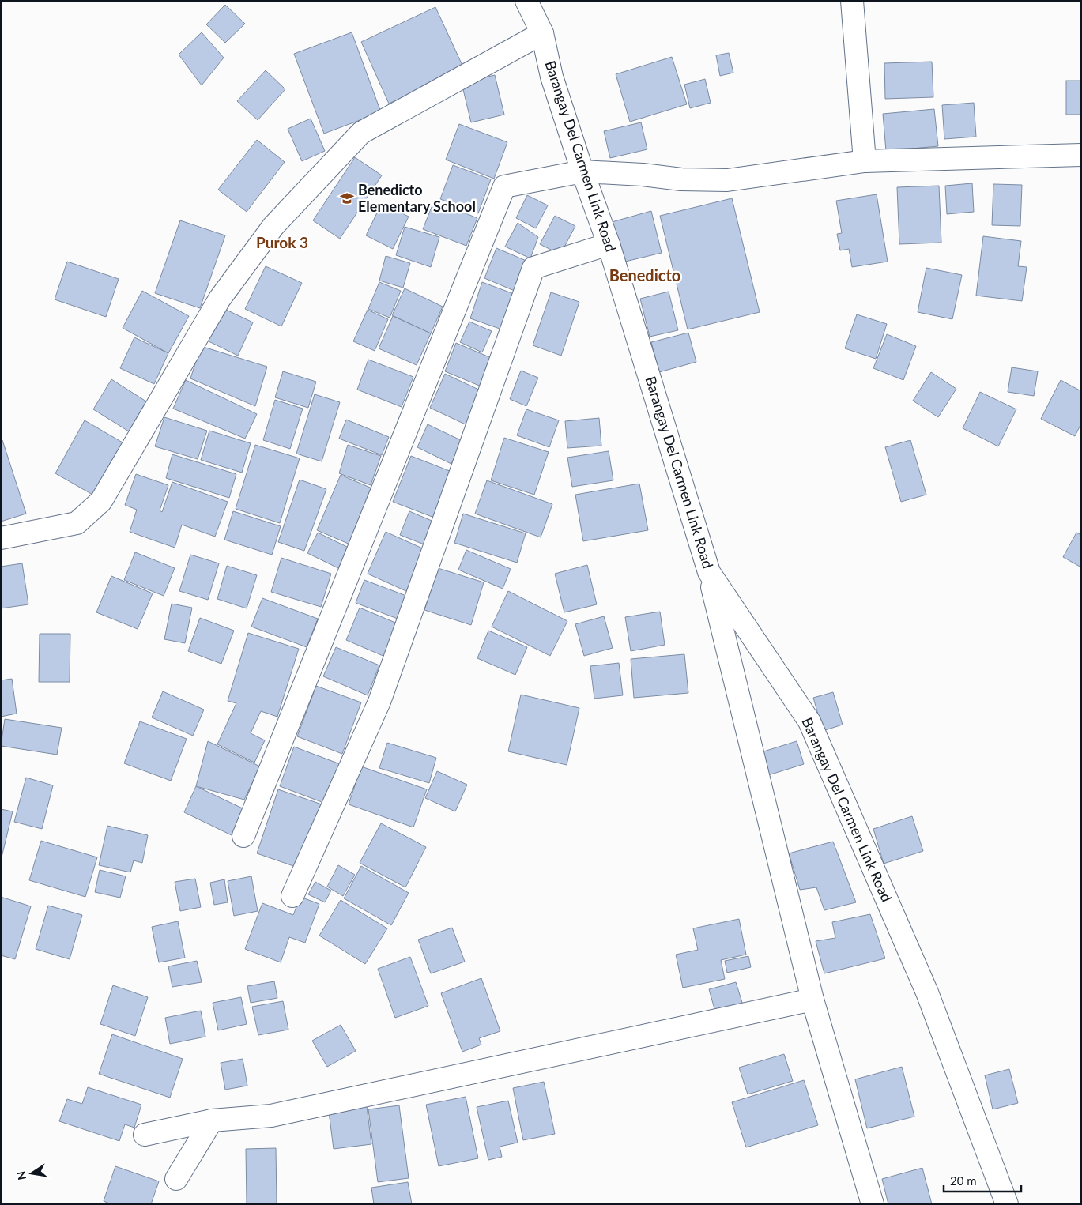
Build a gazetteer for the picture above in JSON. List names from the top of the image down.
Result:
{
  "streets": {
    "street": ["Barangay Del Carmen Link Road"]
  },
  "districts": ["Purok 3", "Benedicto"],
  "places": {
    "school or university": ["Benedicto Elementary School"]
  },
  "scale_bar": "20 m",
  "north": "left"
}
